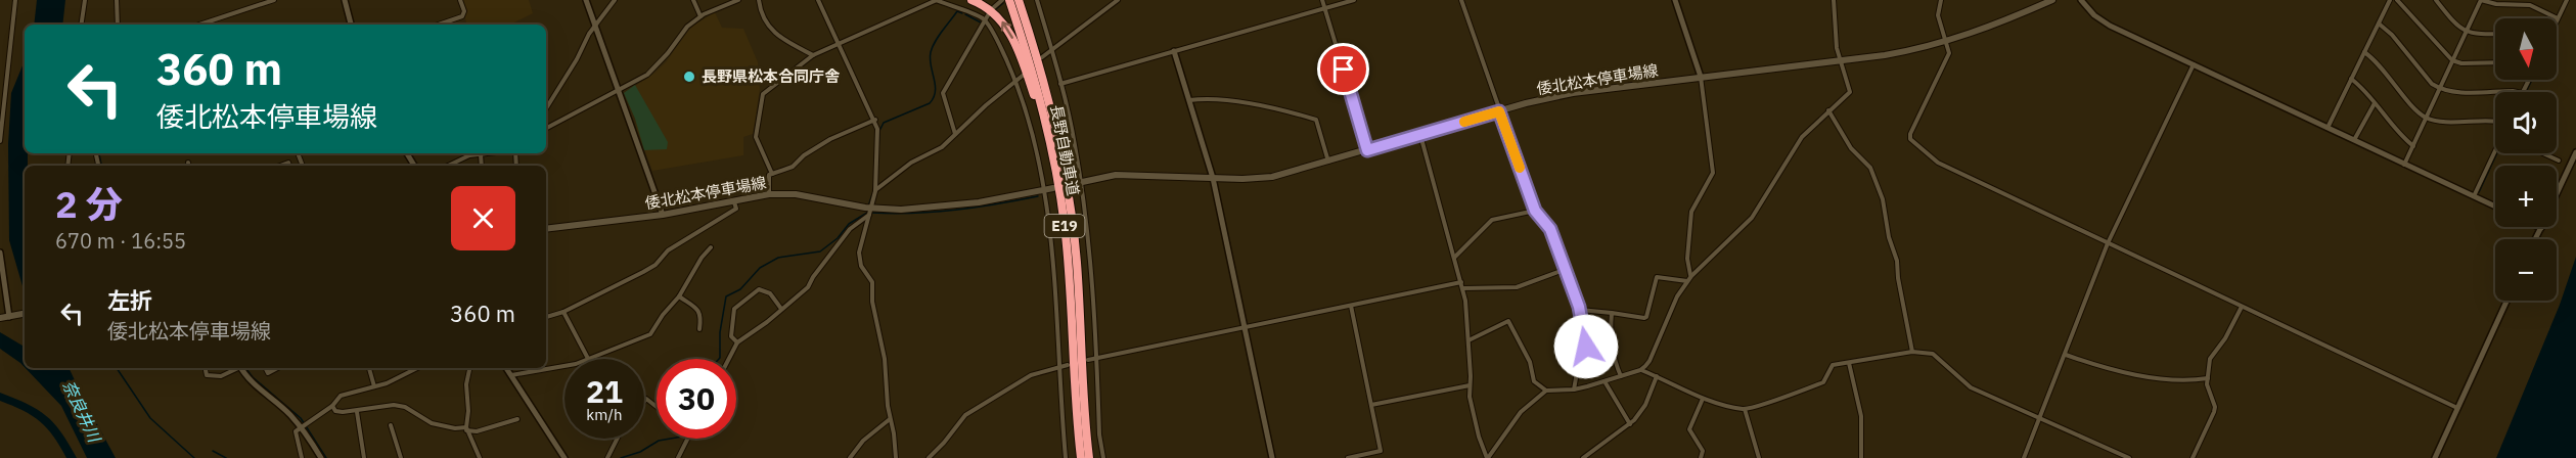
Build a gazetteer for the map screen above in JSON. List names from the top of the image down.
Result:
{
  "streets": {
    "highway": ["長野自動車道", "E19"],
    "main road": ["倭北松本停車場線"]
  },
  "water": ["奈良井川"],
  "places": ["長野県松本合同庁舎"],
  "north": "bottom",
  "page": {
    "map_buttons": ["+", "−"],
    "turn": ["360 m", "倭北松本停車場線"],
    "heading": ["2 分", "670 m · 16:55"],
    "list": [
      {
        "name": "左折",
        "note": "倭北松本停車場線",
        "value": "360 m"
      }
    ],
    "speed": "21 km/h",
    "limit": "30"
  }
}
